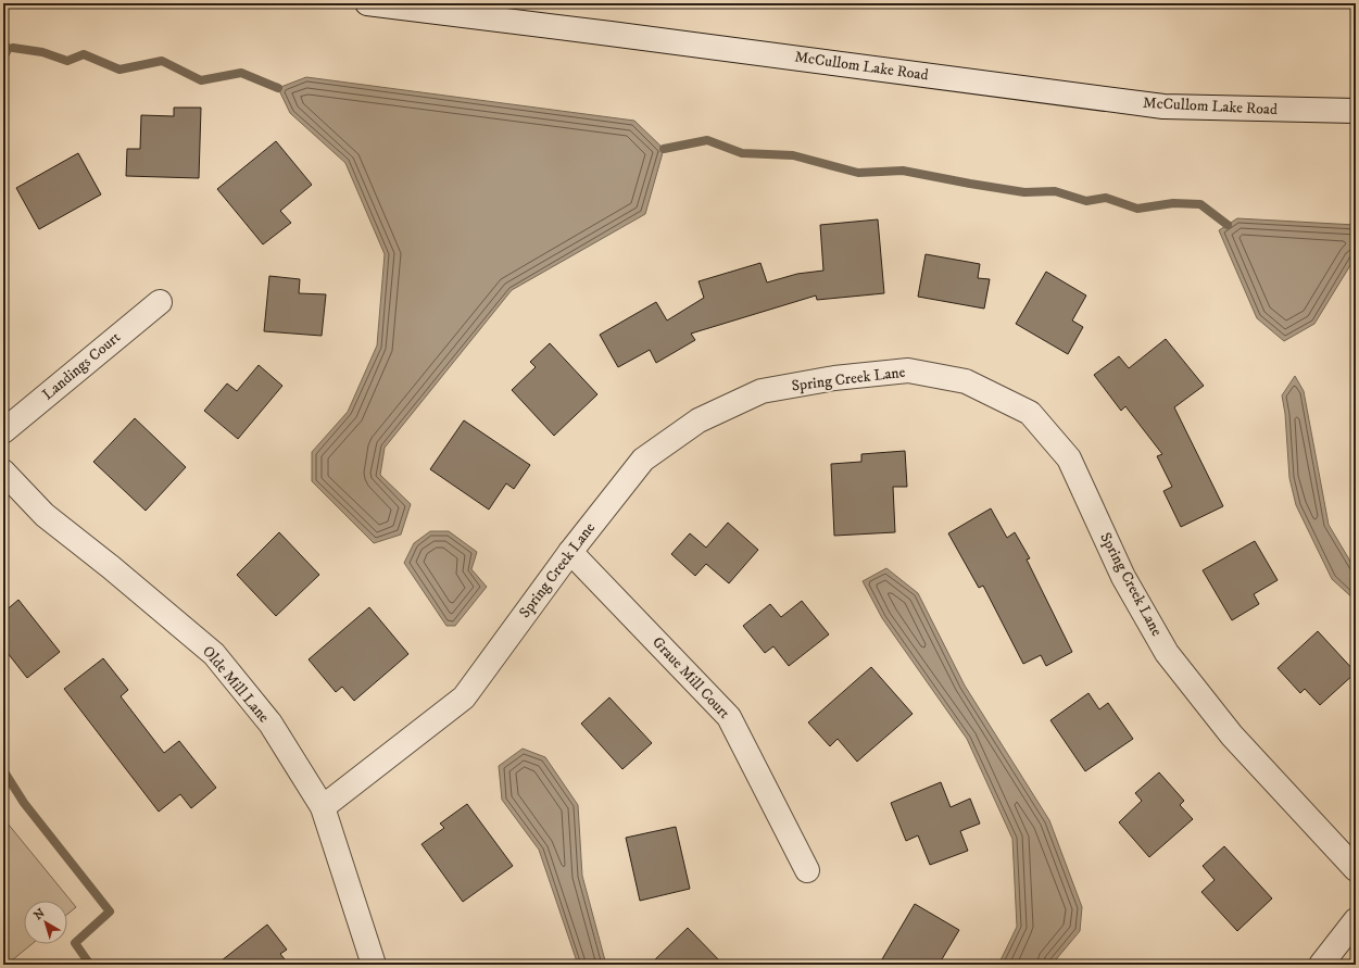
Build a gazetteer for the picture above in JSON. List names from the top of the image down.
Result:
{
  "streets": {
    "street": [
      "McCullom Lake Road",
      "Landings Court",
      "Spring Creek Lane",
      "Graue Mill Court",
      "Olde Mill Lane"
    ]
  },
  "crossings": [
    ["Spring Creek Lane", "Graue Mill Court"],
    ["Spring Creek Lane", "Olde Mill Lane"]
  ],
  "north": "top left"
}
